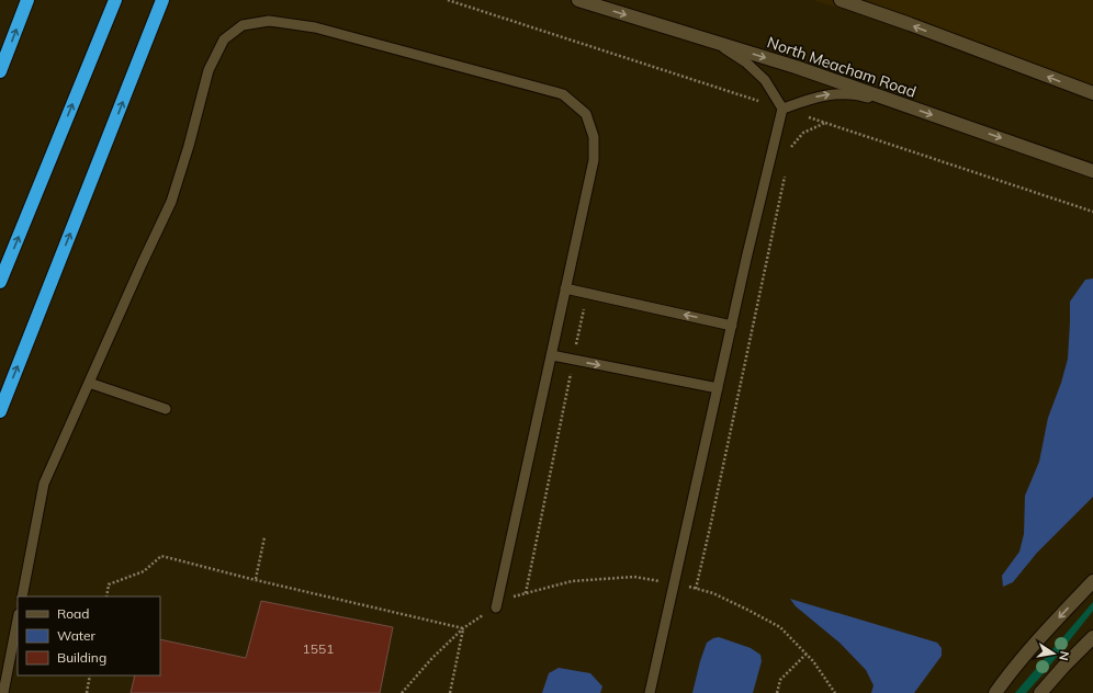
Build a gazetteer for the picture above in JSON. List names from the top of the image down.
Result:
{
  "streets": {
    "main road": ["North Meacham Road"]
  },
  "house_numbers": ["1551"],
  "legend": ["Road", "Water", "Building"],
  "north": "right"
}
